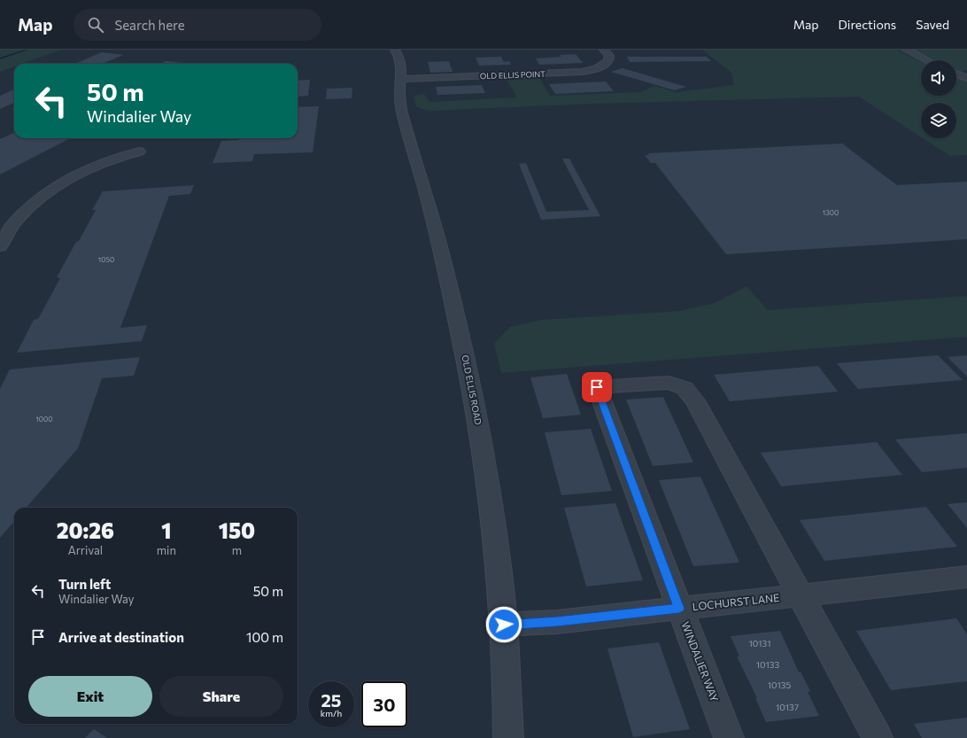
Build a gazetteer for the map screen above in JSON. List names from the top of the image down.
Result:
{
  "streets": {
    "street": [
      "OLD ELLIS POINT",
      "OLD ELLIS ROAD",
      "LOCHURST LANE",
      "WINDALIER WAY"
    ]
  },
  "crossings": [
    ["OLD ELLIS POINT", "OLD ELLIS ROAD"],
    ["OLD ELLIS ROAD", "LOCHURST LANE"],
    ["LOCHURST LANE", "WINDALIER WAY"]
  ],
  "house_numbers": [
    "1300",
    "1050",
    "1000",
    "10131",
    "10133",
    "10135",
    "10137"
  ],
  "page": {
    "header": "Map",
    "search": "Search here",
    "nav": ["Map", "Directions", "Saved"],
    "turn": ["50 m", "Windalier Way"],
    "eta": [
      "20:26",
      "Arrival",
      "1",
      "min",
      "150",
      "m"
    ],
    "list": [
      {
        "name": "Turn left",
        "note": "Windalier Way",
        "value": "50 m"
      },
      {
        "name": "Arrive at destination",
        "value": "100 m"
      }
    ],
    "buttons": ["Exit", "Share"],
    "speed": "25 km/h",
    "limit": "30"
  }
}
